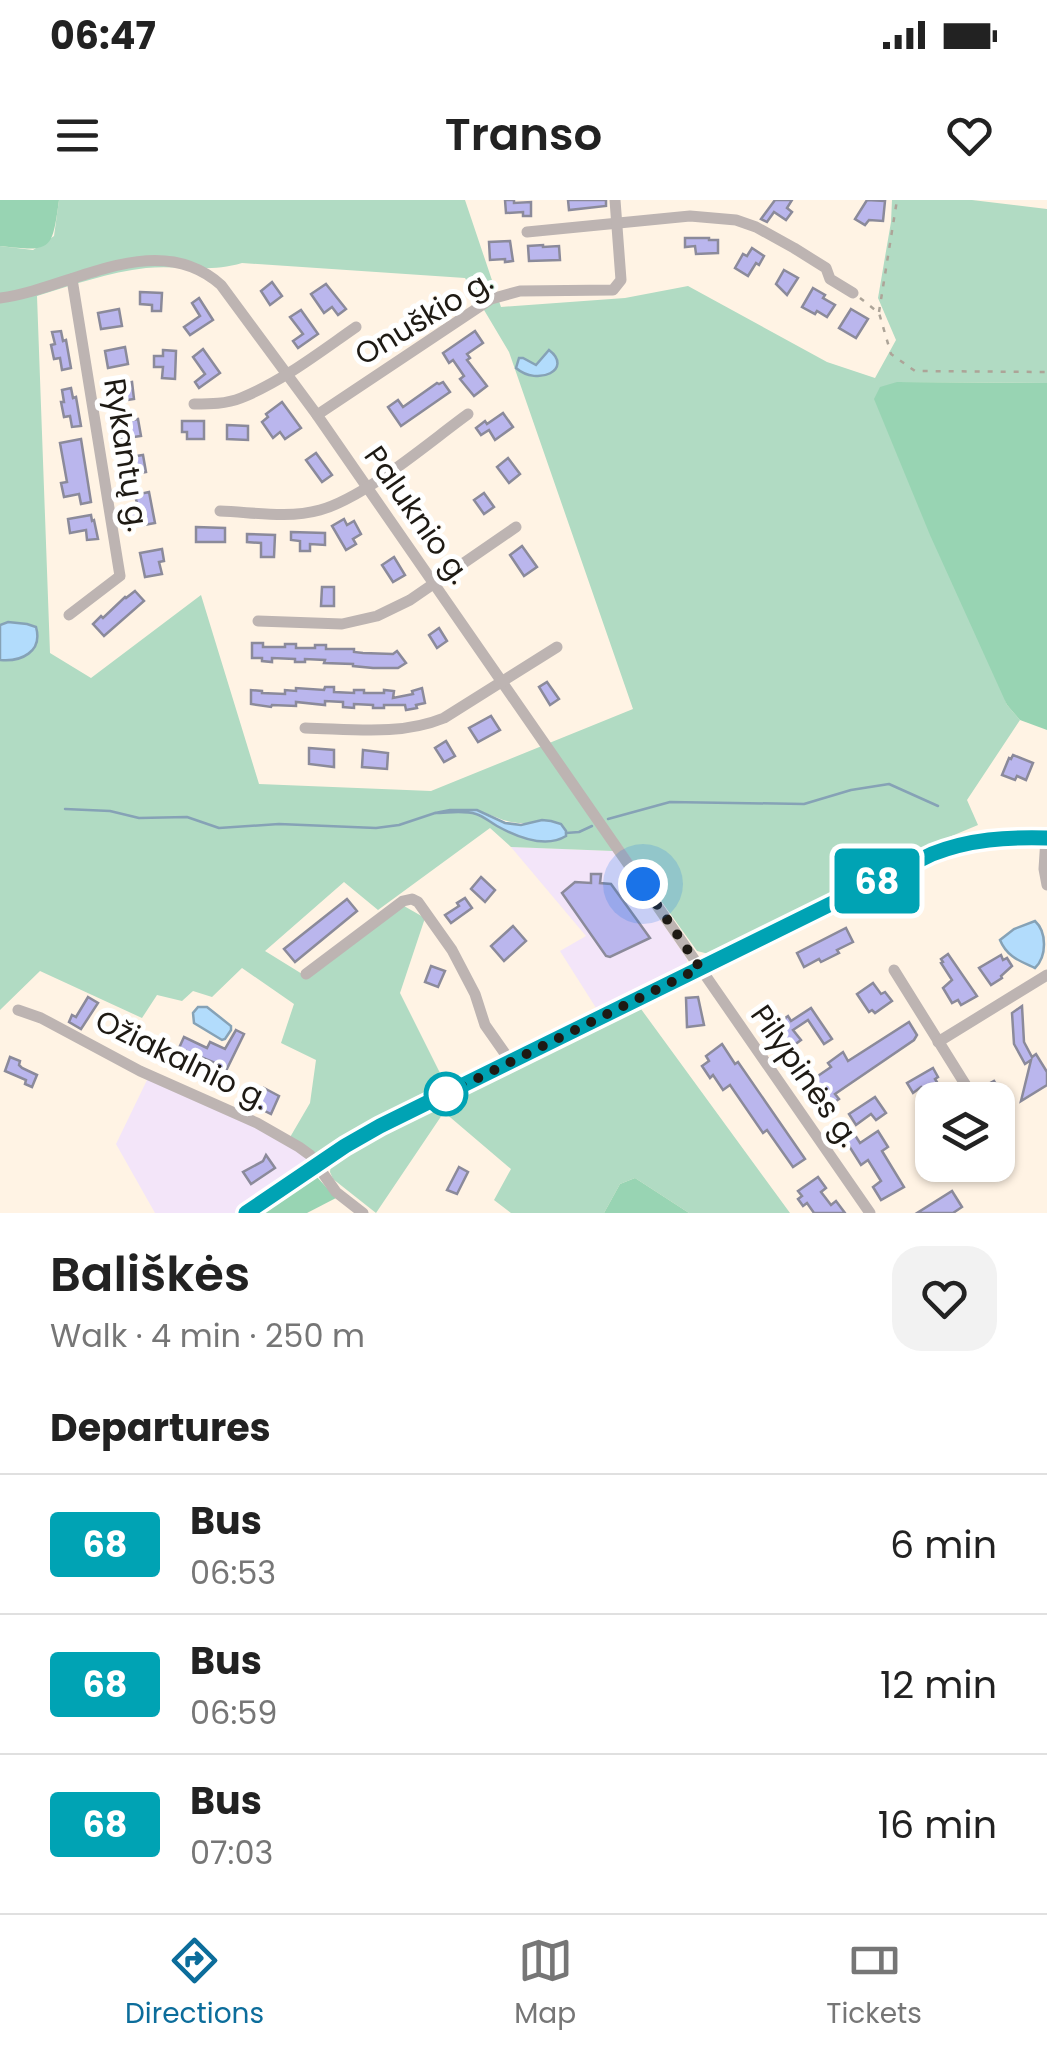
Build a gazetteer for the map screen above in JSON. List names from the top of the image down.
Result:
{
  "streets": {
    "street": [
      "Onuškio g.",
      "Rykantų g.",
      "Paluknio g.",
      "Ožiakalnio g.",
      "Pilypinės g."
    ]
  },
  "crossings": [
    ["Onuškio g.", "Paluknio g."],
    ["Rykantų g.", "Paluknio g."],
    ["Paluknio g.", "Pilypinės g."]
  ],
  "lines": ["bus line 68"],
  "page": {
    "status": "06:47",
    "header": "Transo",
    "on_map": "68",
    "heading": [
      ["Bališkės", "Walk · 4 min · 250 m"],
      "Departures"
    ],
    "list": [
      {
        "mark": "68",
        "name": "Bus",
        "note": "06:53",
        "value": "6 min"
      },
      {
        "mark": "68",
        "name": "Bus",
        "note": "06:59",
        "value": "12 min"
      },
      {
        "mark": "68",
        "name": "Bus",
        "note": "07:03",
        "value": "16 min"
      }
    ],
    "tabs": ["Directions", "Map", "Tickets"]
  }
}
